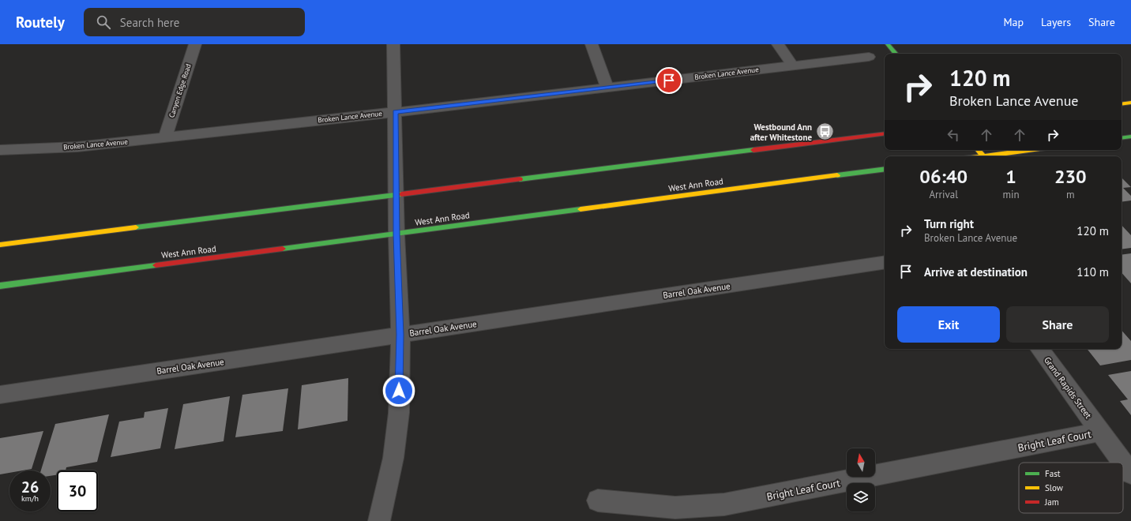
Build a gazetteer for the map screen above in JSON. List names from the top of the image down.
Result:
{
  "streets": {
    "main road": ["West Ann Road"],
    "street": [
      "Broken Lance Avenue",
      "Canyon Edge Road",
      "Barrel Oak Avenue",
      "Grand Rapids Street",
      "Bright Leaf Court"
    ]
  },
  "crossings": [
    ["Broken Lance Avenue", "Canyon Edge Road"],
    ["Grand Rapids Street", "Bright Leaf Court"]
  ],
  "places": {
    "bus stop": ["Westbound Ann after Whitestone"]
  },
  "legend": ["Fast", "Slow", "Jam"],
  "north": "top",
  "page": {
    "header": "Routely",
    "search": "Search here",
    "nav": ["Map", "Layers", "Share"],
    "turn": ["120 m", "Broken Lance Avenue"],
    "eta": [
      "06:40",
      "Arrival",
      "1",
      "min",
      "230",
      "m"
    ],
    "list": [
      {
        "name": "Turn right",
        "note": "Broken Lance Avenue",
        "value": "120 m"
      },
      {
        "name": "Arrive at destination",
        "value": "110 m"
      }
    ],
    "buttons": ["Exit", "Share"],
    "speed": "26 km/h",
    "limit": "30"
  }
}
